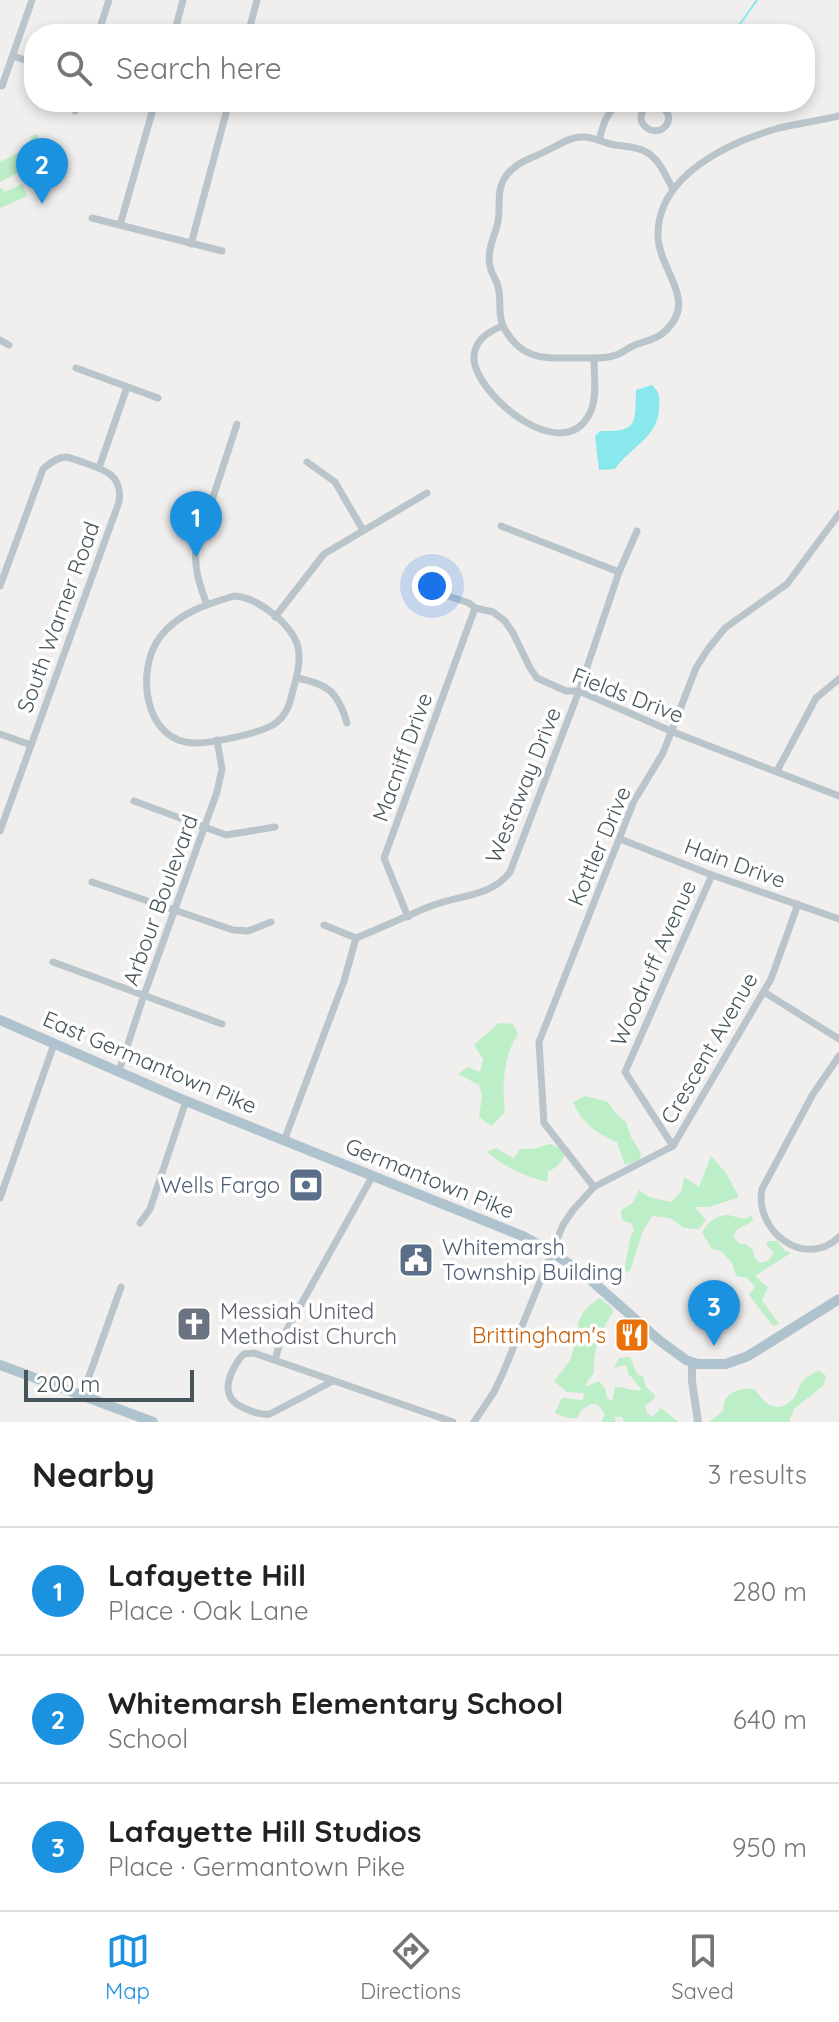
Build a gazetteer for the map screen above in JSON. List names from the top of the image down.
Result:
{
  "streets": {
    "main road": ["East Germantown Pike", "Germantown Pike"],
    "street": [
      "South Warner Road",
      "Fields Drive",
      "Macniff Drive",
      "Westaway Drive",
      "Kottler Drive",
      "Hain Drive",
      "Arbour Boulevard",
      "Woodruff Avenue",
      "Crescent Avenue"
    ]
  },
  "crossings": [
    ["Fields Drive", "Macniff Drive"],
    ["Fields Drive", "Westaway Drive"],
    ["Fields Drive", "Kottler Drive"],
    ["Macniff Drive", "Westaway Drive"],
    ["Kottler Drive", "Hain Drive"],
    ["Kottler Drive", "Crescent Avenue"],
    ["Hain Drive", "Woodruff Avenue"],
    ["Hain Drive", "Crescent Avenue"],
    ["Arbour Boulevard", "East Germantown Pike"],
    ["Woodruff Avenue", "Crescent Avenue"],
    ["Crescent Avenue", "Germantown Pike"],
    ["East Germantown Pike", "Germantown Pike"]
  ],
  "places": {
    "bank": ["Wells Fargo"],
    "public building": ["Whitemarsh Township Building"],
    "church": ["Messiah United Methodist Church"],
    "restaurant": ["Brittingham's"]
  },
  "scale_bar": "200 m",
  "page": {
    "search": "Search here",
    "pins": ["2", "1", "3"],
    "scale": "200 m",
    "heading": ["Nearby", "3 results"],
    "list": [
      {
        "mark": "1",
        "name": "Lafayette Hill",
        "note": "Place · Oak Lane",
        "value": "280 m"
      },
      {
        "mark": "2",
        "name": "Whitemarsh Elementary School",
        "note": "School",
        "value": "640 m"
      },
      {
        "mark": "3",
        "name": "Lafayette Hill Studios",
        "note": "Place · Germantown Pike",
        "value": "950 m"
      }
    ],
    "nav": ["Map", "Directions", "Saved"]
  }
}
